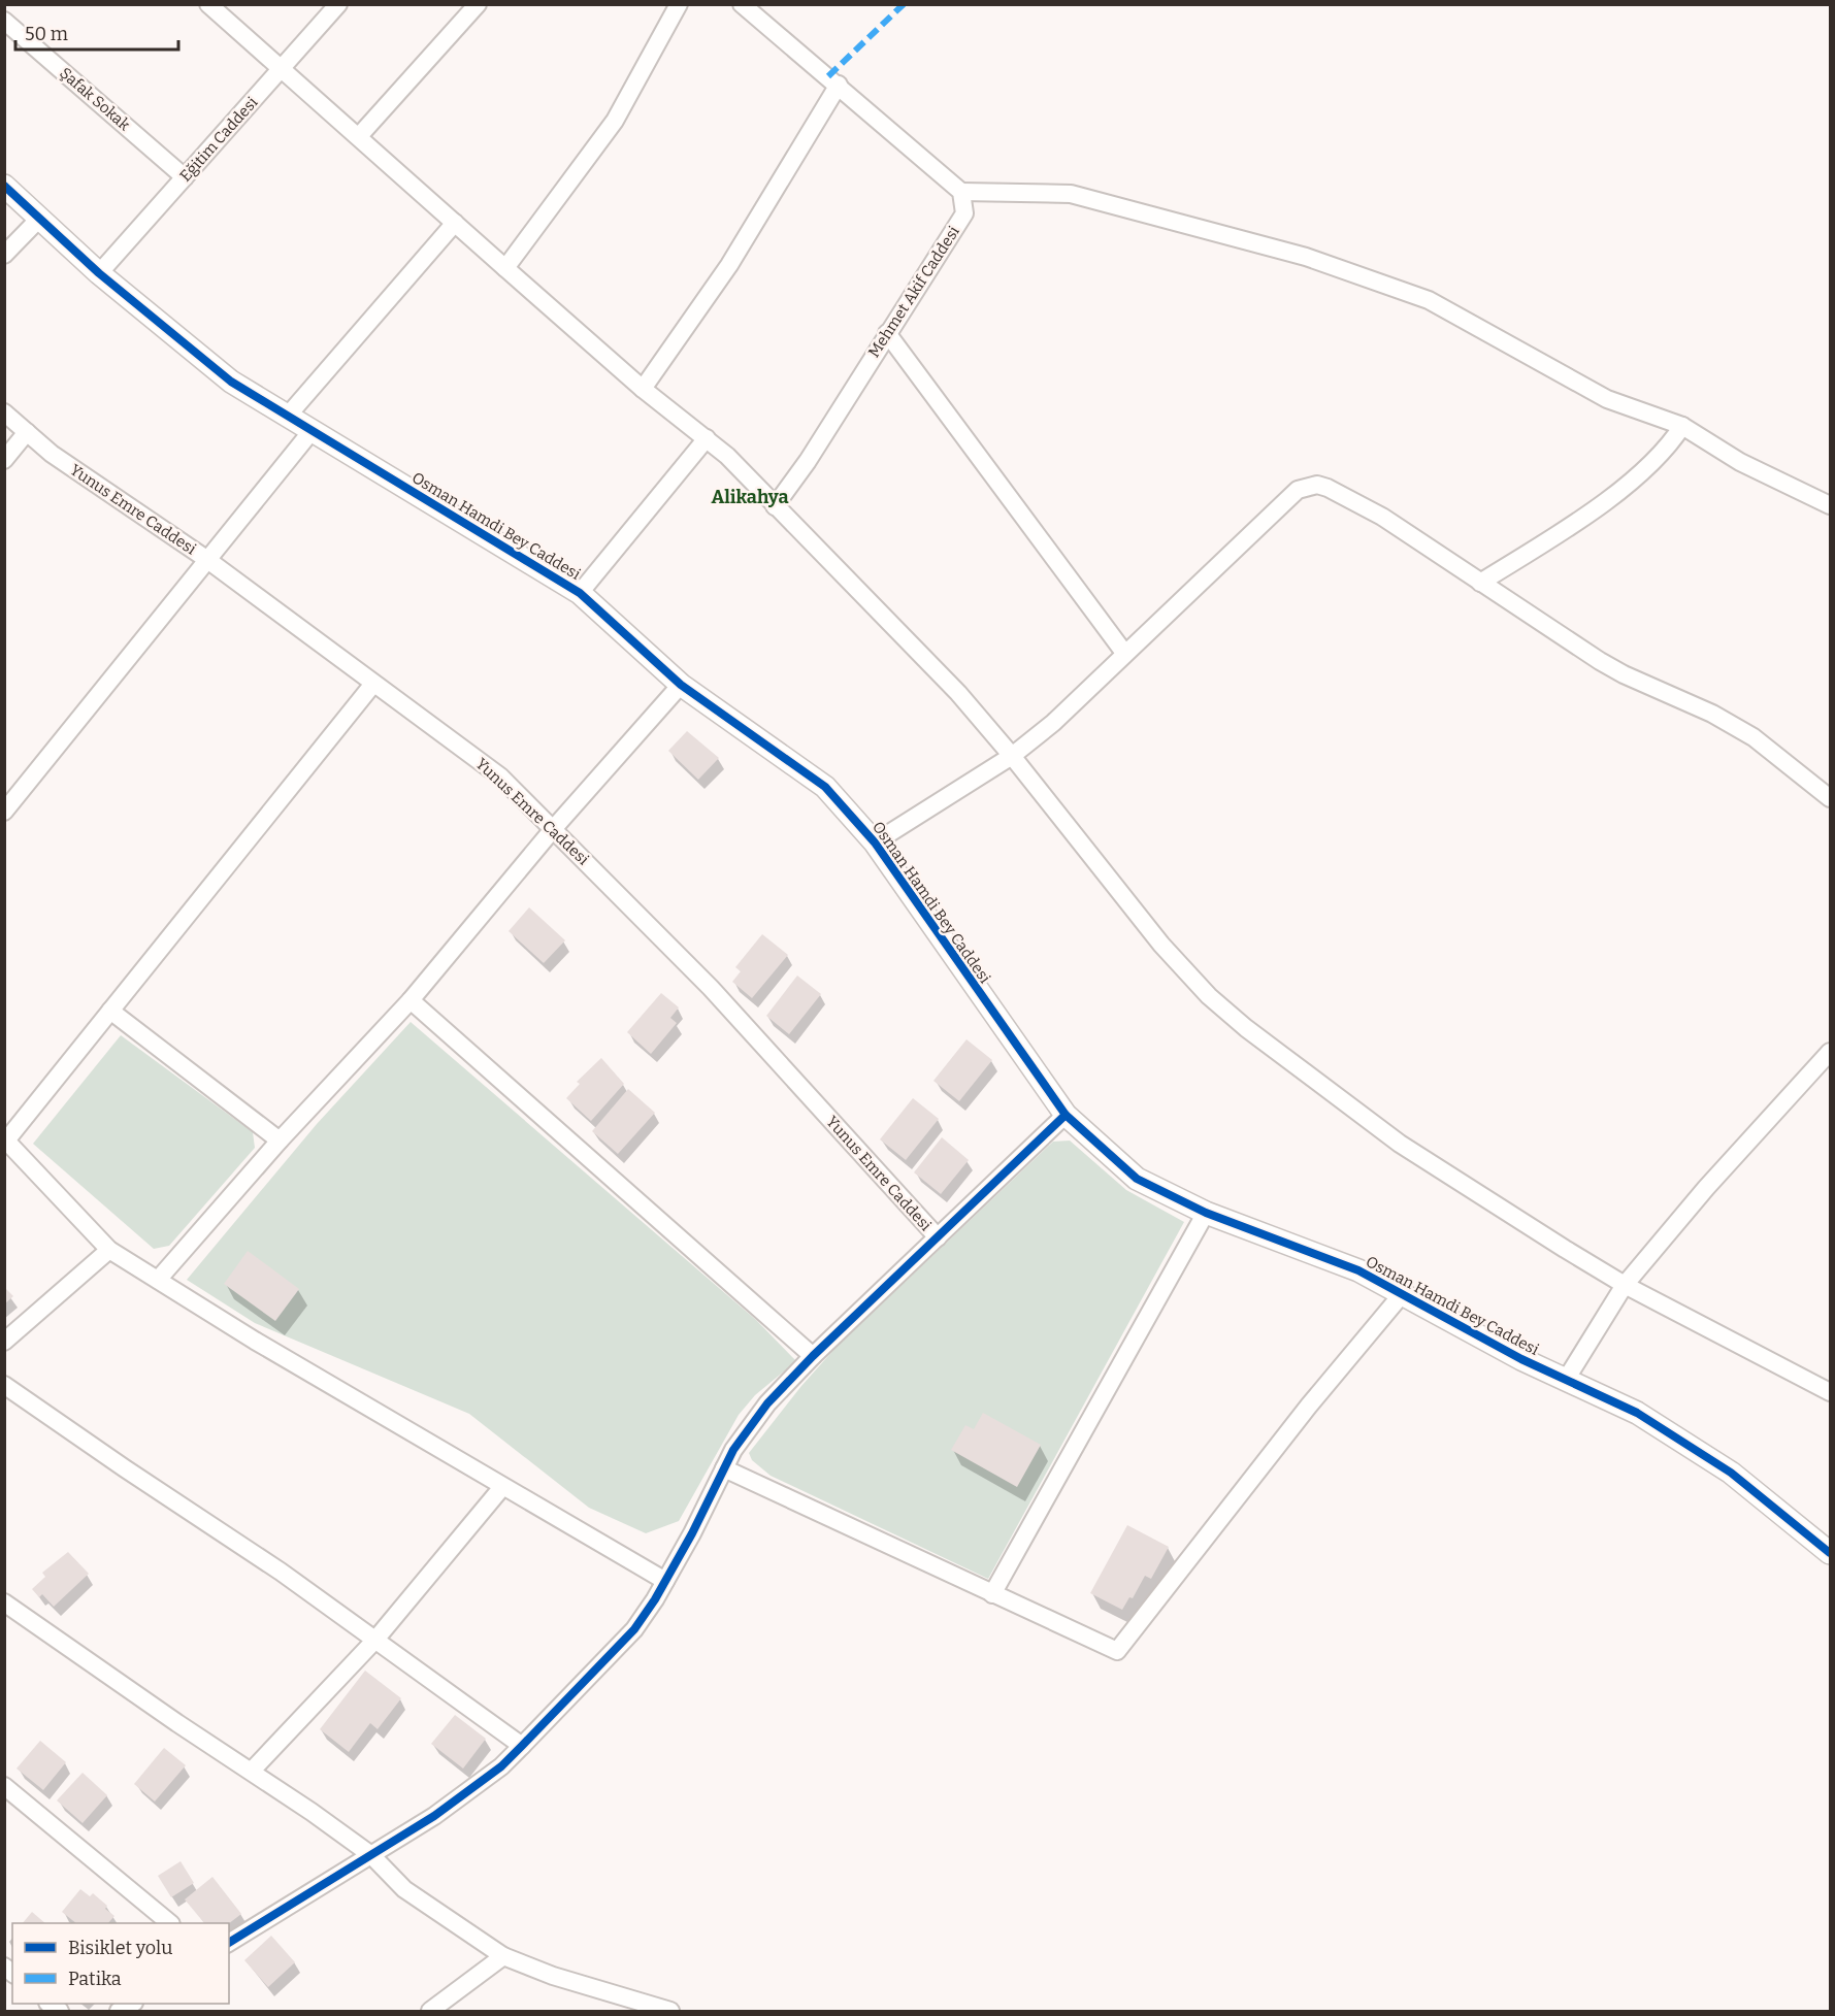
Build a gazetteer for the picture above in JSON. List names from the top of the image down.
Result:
{
  "streets": {
    "street": [
      "Şafak Sokak",
      "Eğitim Caddesi",
      "Mehmet Akif Caddesi",
      "Yunus Emre Caddesi",
      "Osman Hamdi Bey Caddesi"
    ]
  },
  "crossings": [
    ["Şafak Sokak", "Eğitim Caddesi"],
    ["Eğitim Caddesi", "Osman Hamdi Bey Caddesi"]
  ],
  "districts": ["Alikahya"],
  "legend": ["Bisiklet yolu", "Patika"],
  "scale_bar": "50 m"
}
